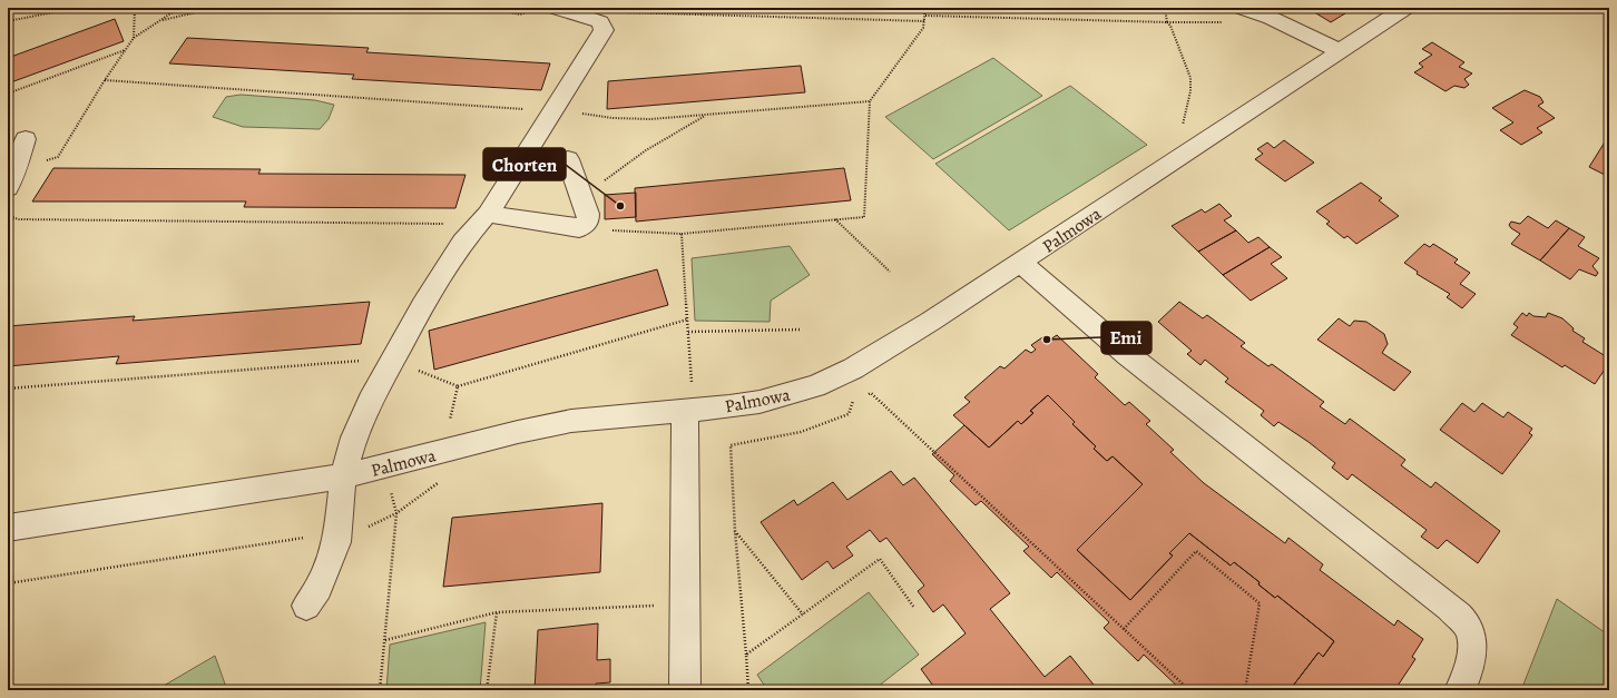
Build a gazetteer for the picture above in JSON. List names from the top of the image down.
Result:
{
  "streets": {
    "street": ["Palmowa"]
  },
  "places": ["Chorten", "Emi"]
}
